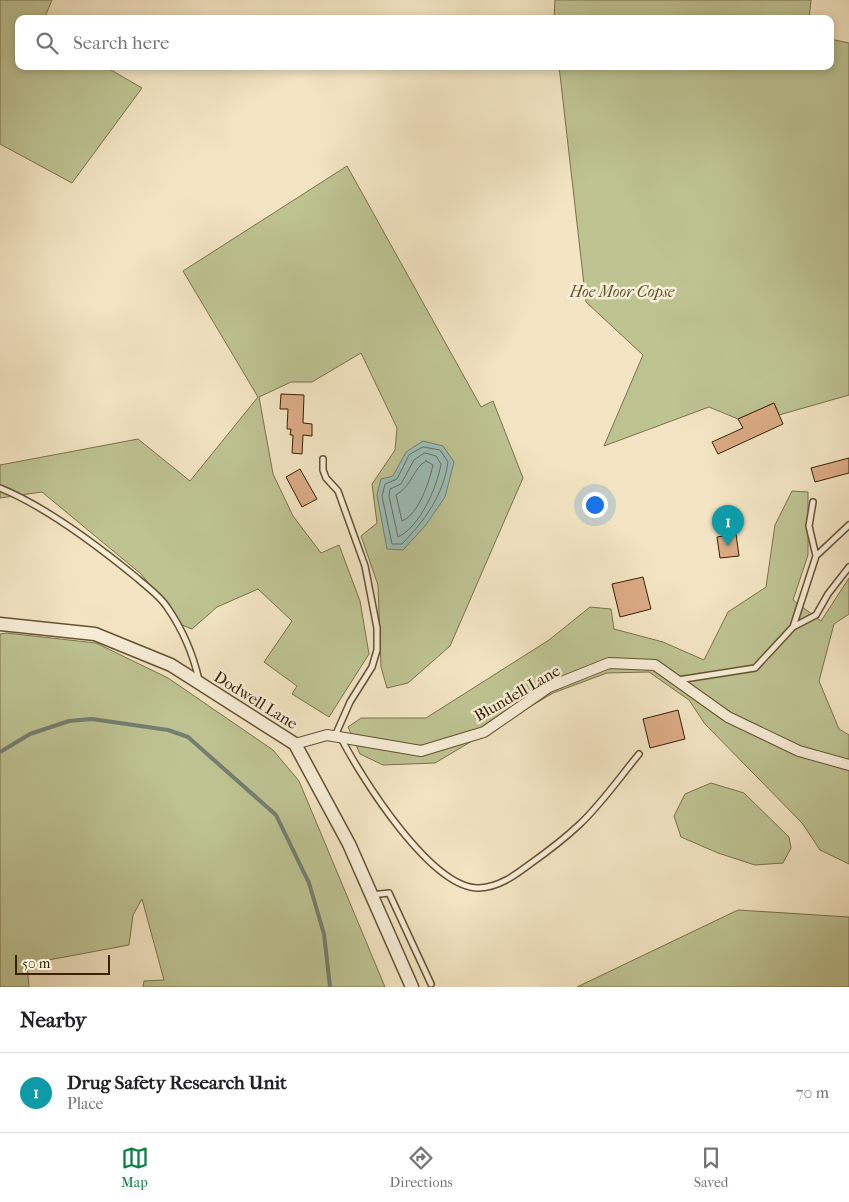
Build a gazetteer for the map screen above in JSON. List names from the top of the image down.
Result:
{
  "streets": {
    "street": ["Blundell Lane", "Dodwell Lane"]
  },
  "crossings": [
    ["Blundell Lane", "Dodwell Lane"]
  ],
  "parks": ["Hoe Moor Copse"],
  "scale_bar": "50 m",
  "page": {
    "search": "Search here",
    "pins": "1",
    "scale": "50 m",
    "heading": "Nearby",
    "list": [
      {
        "mark": "1",
        "name": "Drug Safety Research Unit",
        "note": "Place",
        "value": "70 m"
      }
    ],
    "nav": ["Map", "Directions", "Saved"]
  }
}
